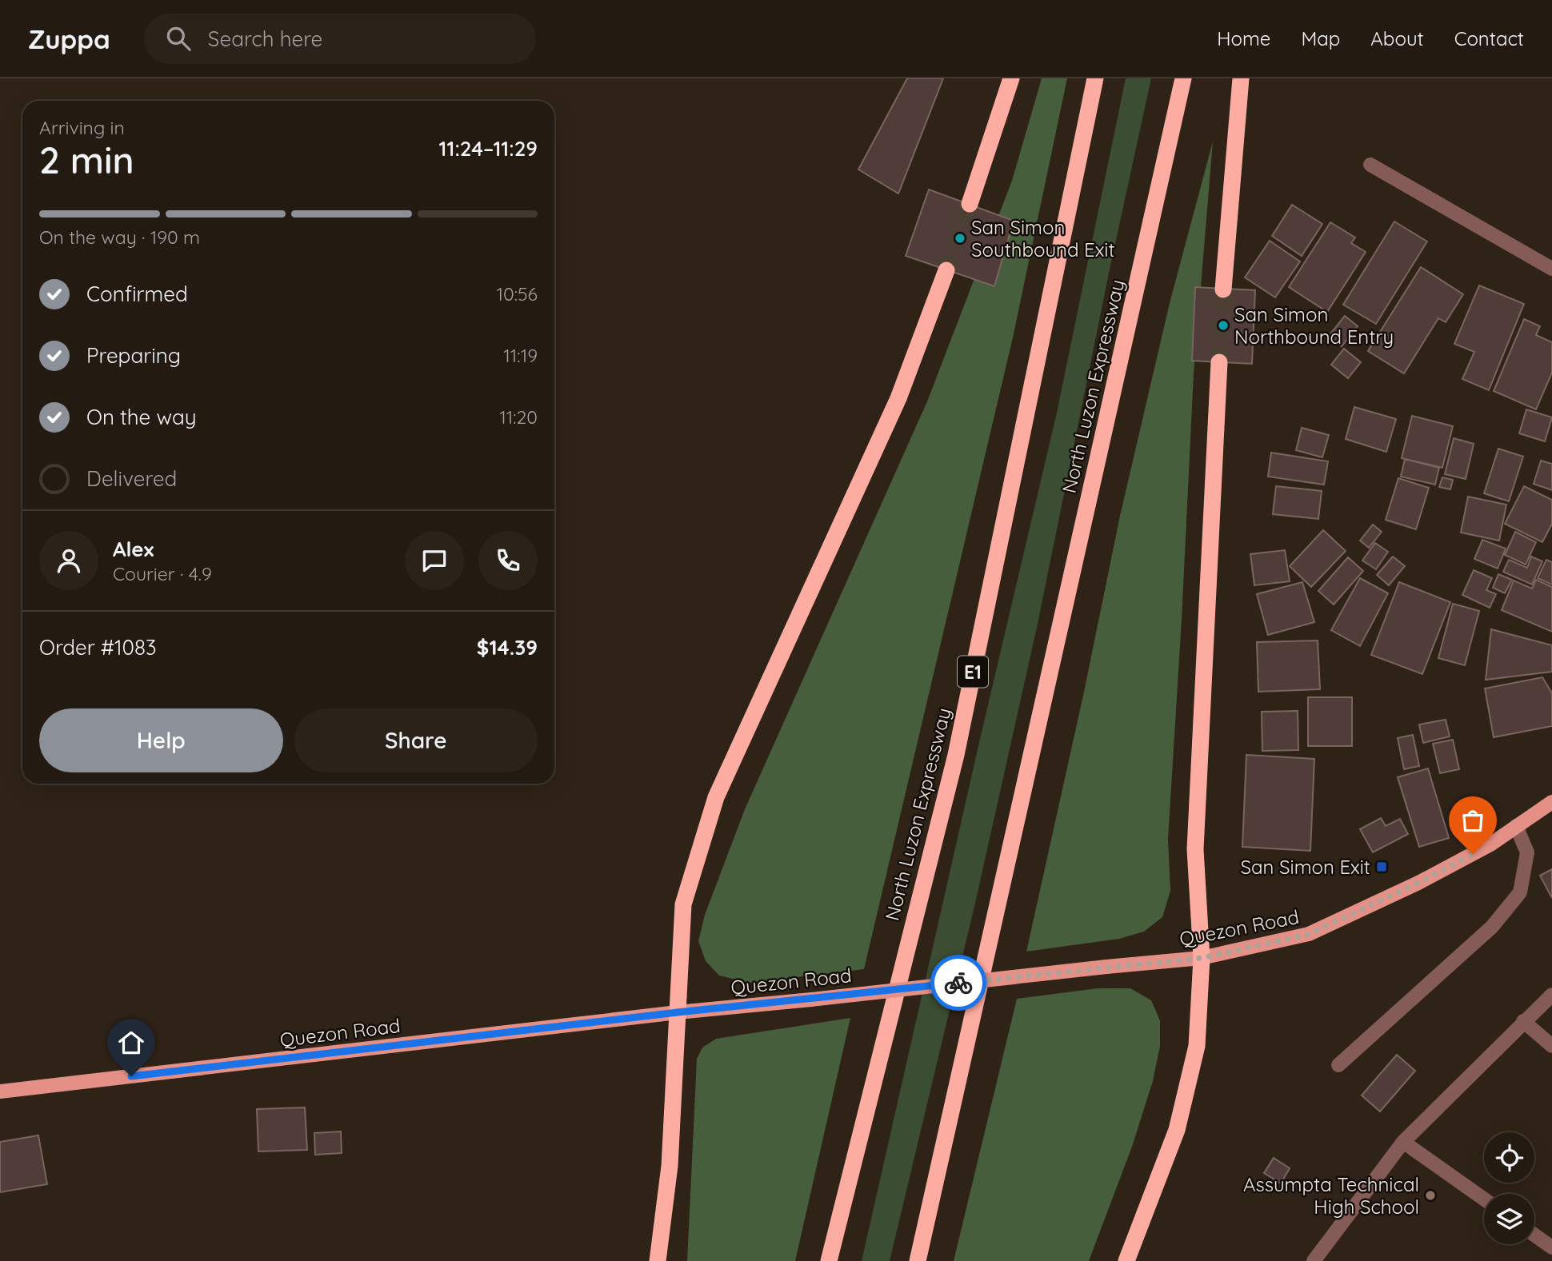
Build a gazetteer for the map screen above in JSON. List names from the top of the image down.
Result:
{
  "streets": {
    "highway": ["North Luzon Expressway", "E1"],
    "main road": ["Quezon Road"]
  },
  "places": {
    "other": ["San Simon Southbound Exit", "San Simon Northbound Entry", "Assumpta Technical High School"],
    "transit": ["San Simon Exit"]
  },
  "page": {
    "header": "Zuppa",
    "search": "Search here",
    "nav": [
      "Home",
      "Map",
      "About",
      "Contact"
    ],
    "heading": ["2 min", "Arriving in", "11:24–11:29"],
    "panel": [
      "Alex",
      "Courier · 4.9",
      "Order #1083",
      "$14.39"
    ],
    "bar": "On the way · 190 m",
    "list": [
      ["Confirmed", "10:56"],
      ["Preparing", "11:19"],
      ["On the way", "11:20"],
      "Delivered"
    ],
    "buttons": ["Help", "Share"]
  }
}
